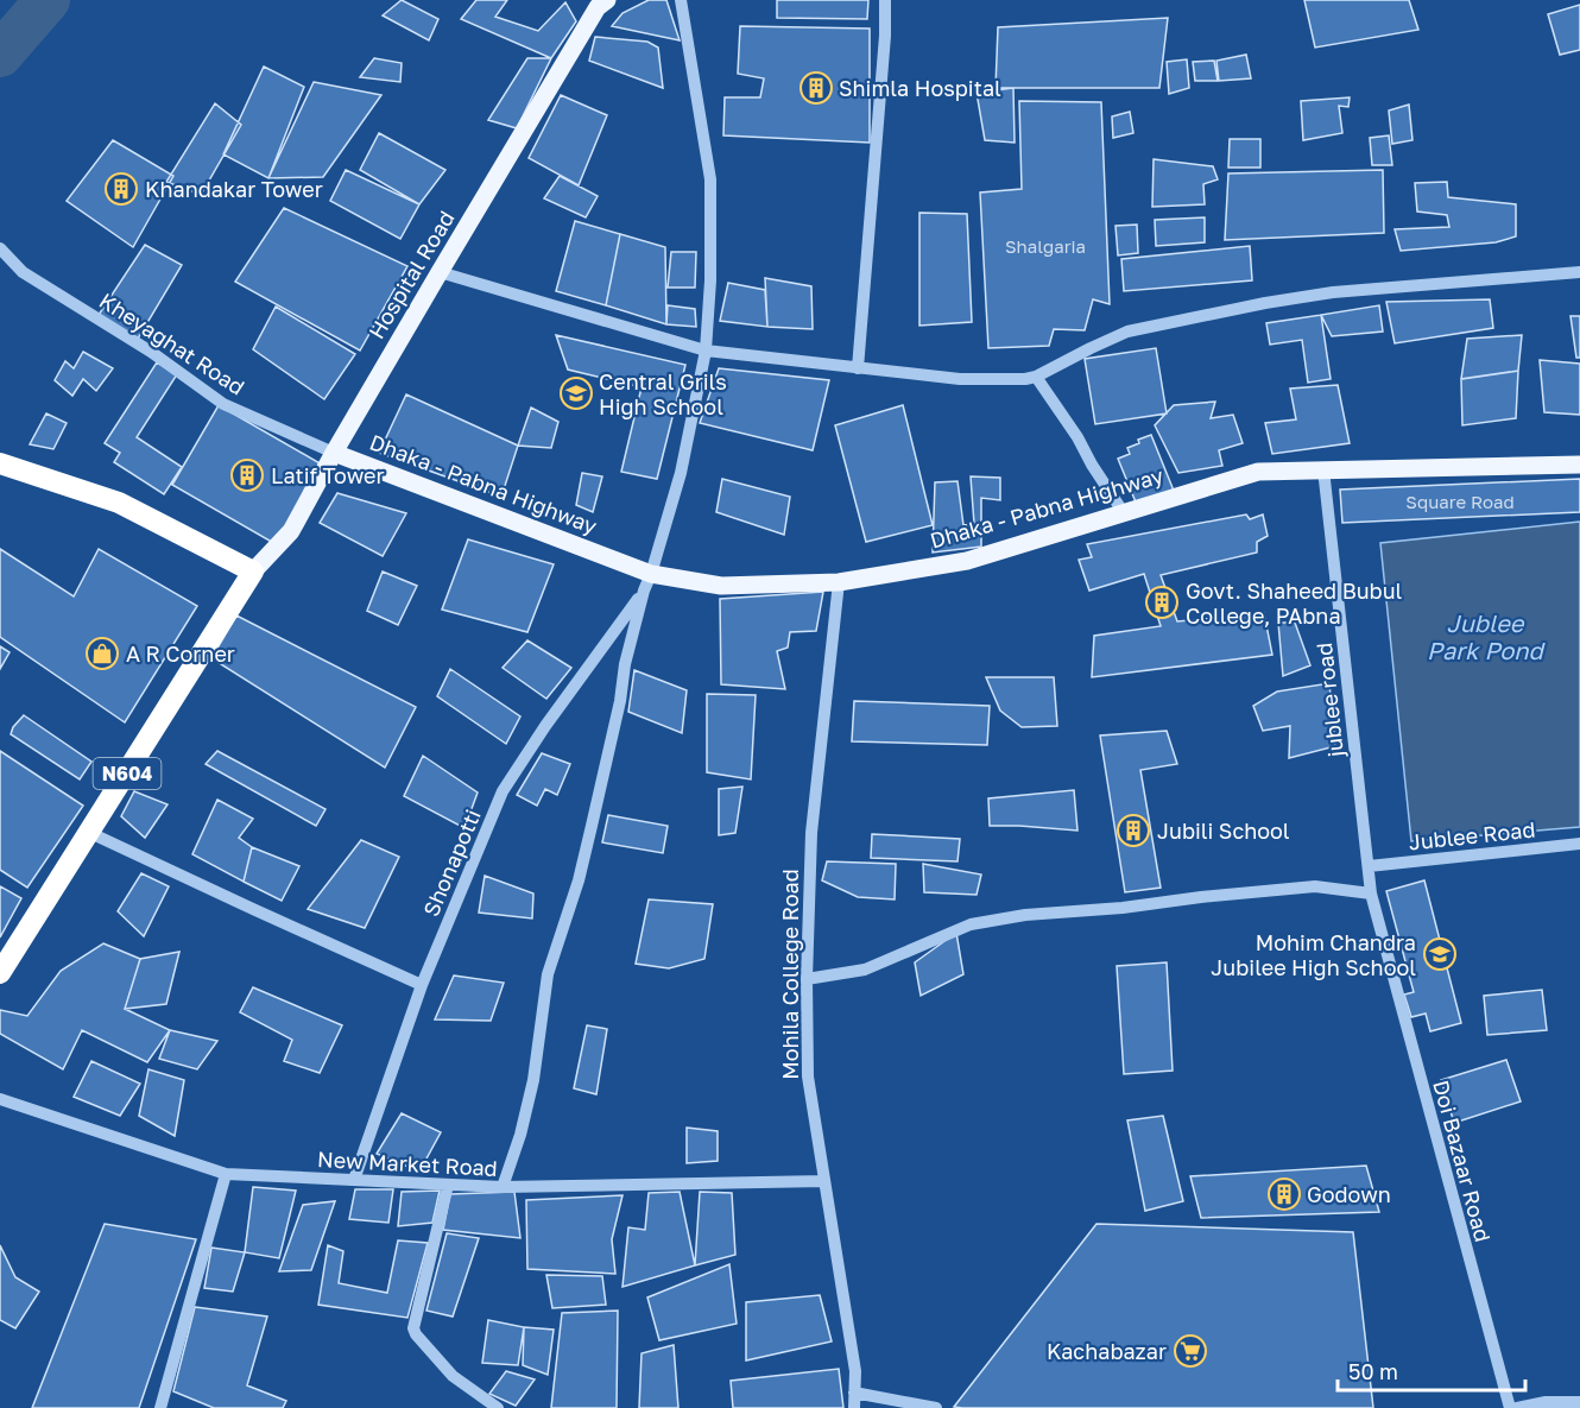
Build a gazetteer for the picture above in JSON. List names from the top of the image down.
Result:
{
  "streets": {
    "highway": ["N604"],
    "main road": ["Hospital Road", "Dhaka - Pabna Highway"],
    "street": [
      "Kheyaghat Road",
      "jublee road",
      "Jublee Road",
      "Shonapotti",
      "Mohila College Road",
      "Doi Bazaar Road",
      "New Market Road"
    ]
  },
  "crossings": [
    ["Hospital Road", "Kheyaghat Road"],
    ["Hospital Road", "Dhaka - Pabna Highway"],
    ["Hospital Road", "N604"],
    ["Kheyaghat Road", "Dhaka - Pabna Highway"],
    ["Dhaka - Pabna Highway", "jublee road"],
    ["Dhaka - Pabna Highway", "Shonapotti"],
    ["Dhaka - Pabna Highway", "Mohila College Road"],
    ["jublee road", "Jublee Road"],
    ["jublee road", "Doi Bazaar Road"],
    ["Shonapotti", "New Market Road"],
    ["Mohila College Road", "New Market Road"]
  ],
  "water": ["Jublee Park Pond"],
  "places": {
    "building": [
      "Shimla Hospital",
      "Khandakar Tower",
      "Latif Tower",
      "Govt. Shaheed Bubul College, PAbna",
      "Jubili School",
      "Godown"
    ],
    "school or university": ["Central Grils High School", "Mohim Chandra Jubilee High School"],
    "shop": ["A R Corner"],
    "supermarket": ["Kachabazar"]
  },
  "house_numbers": ["Shalgaria", "Square Road"],
  "scale_bar": "50 m"
}
